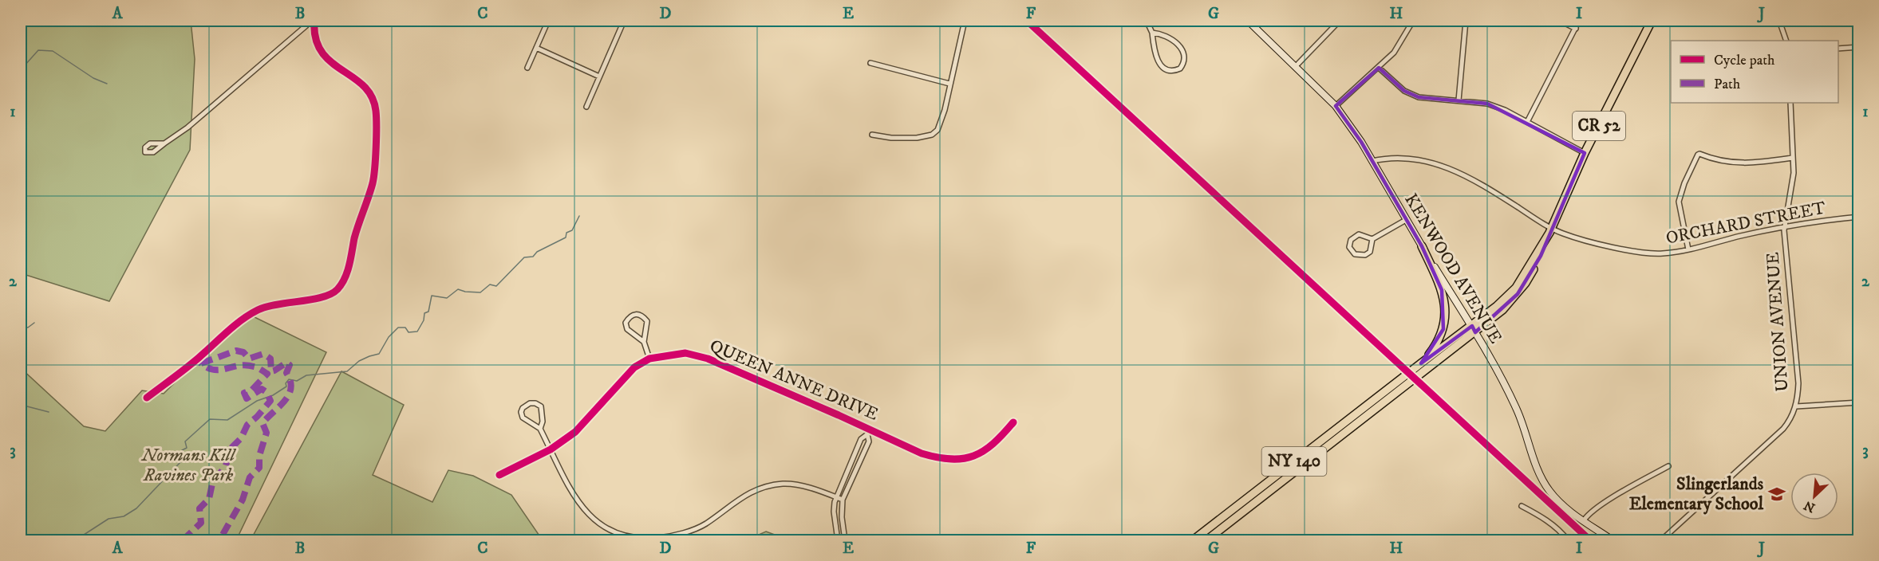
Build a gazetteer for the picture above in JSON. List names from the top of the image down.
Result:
{
  "streets": {
    "main road": ["CR 52", "KENWOOD AVENUE", "NY 140"],
    "street": ["ORCHARD STREET", "UNION AVENUE", "QUEEN ANNE DRIVE"]
  },
  "crossings": [
    ["CR 52", "ORCHARD STREET"],
    ["CR 52", "KENWOOD AVENUE"],
    ["CR 52", "NY 140"],
    ["ORCHARD STREET", "KENWOOD AVENUE"],
    ["ORCHARD STREET", "UNION AVENUE"],
    ["KENWOOD AVENUE", "NY 140"]
  ],
  "parks": ["Normans Kill Ravines Park"],
  "places": {
    "school or university": ["Slingerlands Elementary School"]
  },
  "legend": ["Cycle path", "Path"],
  "north": "bottom left",
  "grid": {
    "columns": [
      "A",
      "B",
      "C",
      "D",
      "E",
      "F",
      "G",
      "H",
      "I",
      "J"
    ],
    "rows": ["1", "2", "3"]
  }
}
